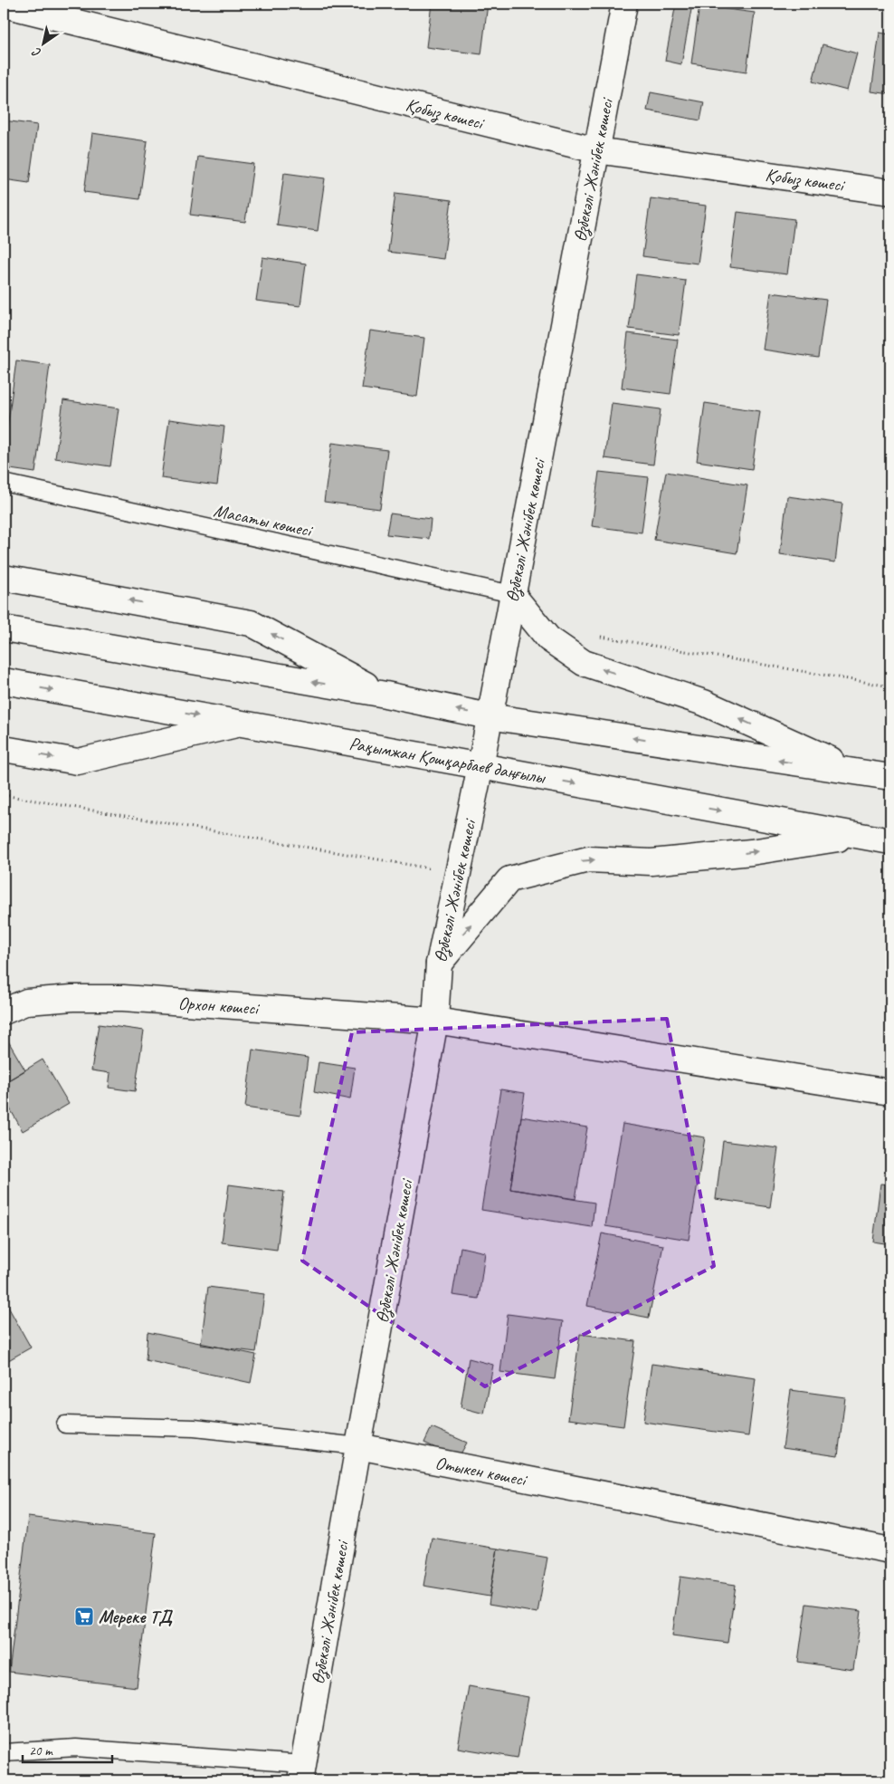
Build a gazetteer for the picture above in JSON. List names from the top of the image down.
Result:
{
  "streets": {
    "street": [
      "Қобыз көшесі",
      "Өзбекәлі Жәнібек көшесі",
      "Рақымжан Қошқарбаев даңғылы",
      "Орхон көшесі",
      "Отыкен көшесі"
    ],
    "lane": ["Масаты көшесі"]
  },
  "crossings": [
    ["Қобыз көшесі", "Өзбекәлі Жәнібек көшесі"],
    ["Өзбекәлі Жәнібек көшесі", "Масаты көшесі"],
    ["Өзбекәлі Жәнібек көшесі", "Рақымжан Қошқарбаев даңғылы"],
    ["Өзбекәлі Жәнібек көшесі", "Орхон көшесі"],
    ["Өзбекәлі Жәнібек көшесі", "Отыкен көшесі"]
  ],
  "places": {
    "supermarket": ["Мереке ТД"]
  },
  "scale_bar": "20 m",
  "north": "bottom left"
}
